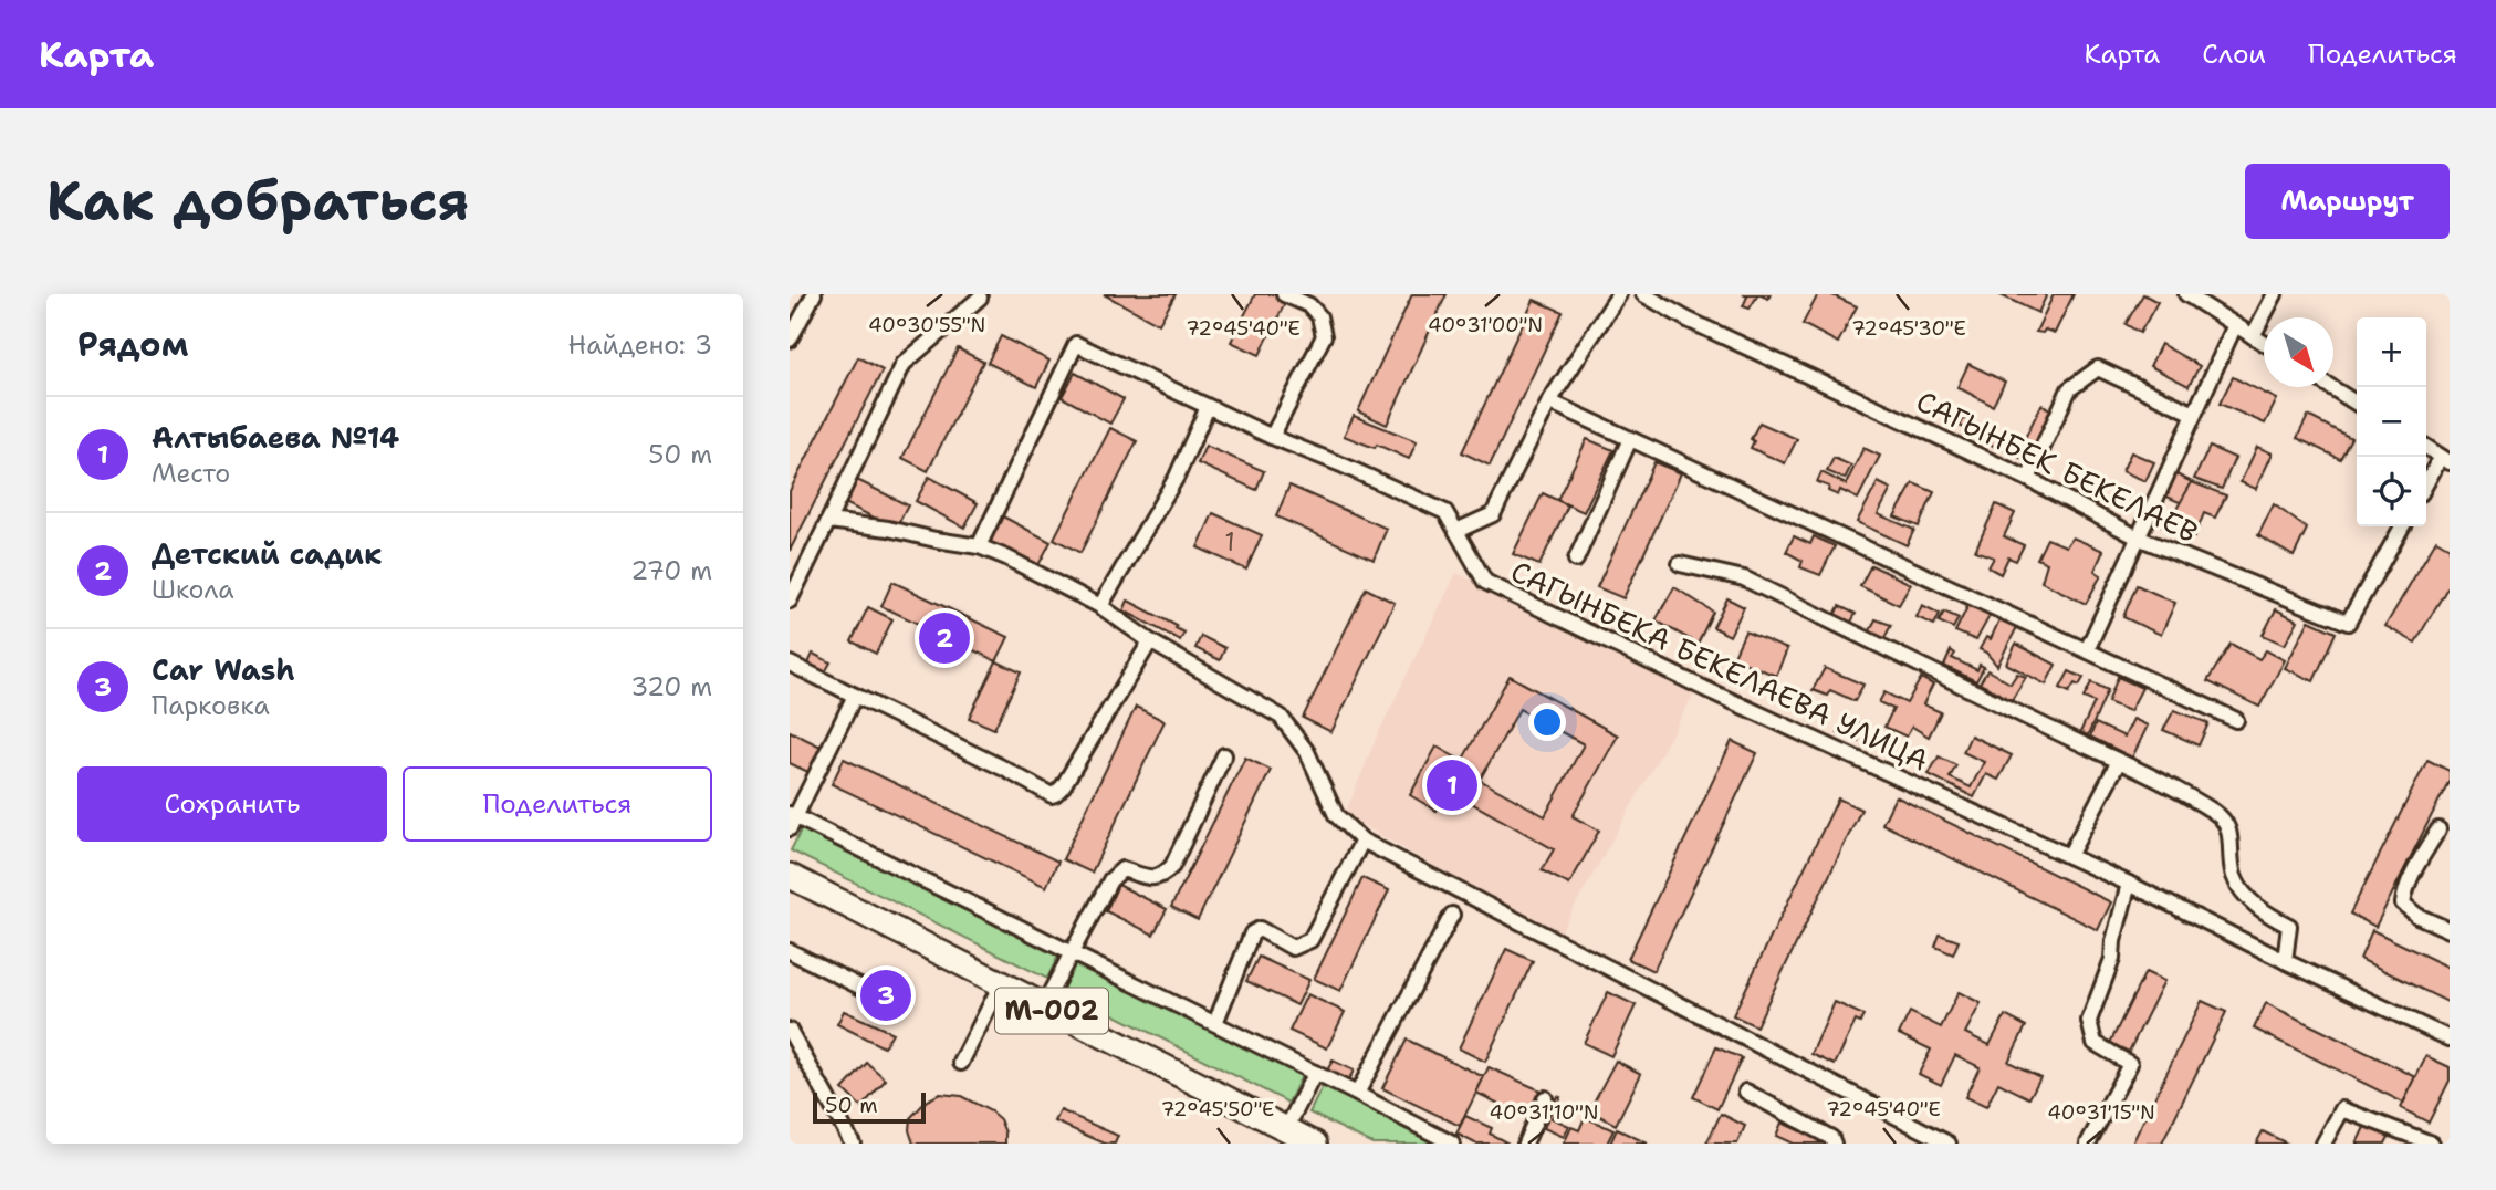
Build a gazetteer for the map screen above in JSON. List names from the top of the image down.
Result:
{
  "streets": {
    "highway": ["M-002"],
    "street": ["САГЫНБЕК БЕКЕЛАЕВ", "САГЫНБЕКА БЕКЕЛАЕВА УЛИЦА"]
  },
  "house_numbers": ["1"],
  "scale_bar": "50 m",
  "north": "bottom right",
  "page": {
    "header": "Карта",
    "nav": ["Карта", "Слои", "Поделиться"],
    "buttons": [
      "Маршрут",
      ["Сохранить", "Поделиться"]
    ],
    "title": "Как добраться",
    "heading": ["Рядом", "Найдено: 3"],
    "map_buttons": ["+", "−"],
    "list": [
      {
        "mark": "1",
        "name": "Алтыбаева №14",
        "note": "Место",
        "value": "50 m"
      },
      {
        "mark": "2",
        "name": "Детский садик",
        "note": "Школа",
        "value": "270 m"
      },
      {
        "mark": "3",
        "name": "Car Wash",
        "note": "Парковка",
        "value": "320 m"
      }
    ],
    "pins": ["2", "1", "3"],
    "scale": "50 m"
  },
  "coordinates": [
    "40°30'55\"N",
    "40°31'00\"N",
    "72°45'40\"E",
    "72°45'30\"E",
    "72°45'50\"E",
    "40°31'10\"N",
    "40°31'15\"N"
  ]
}
